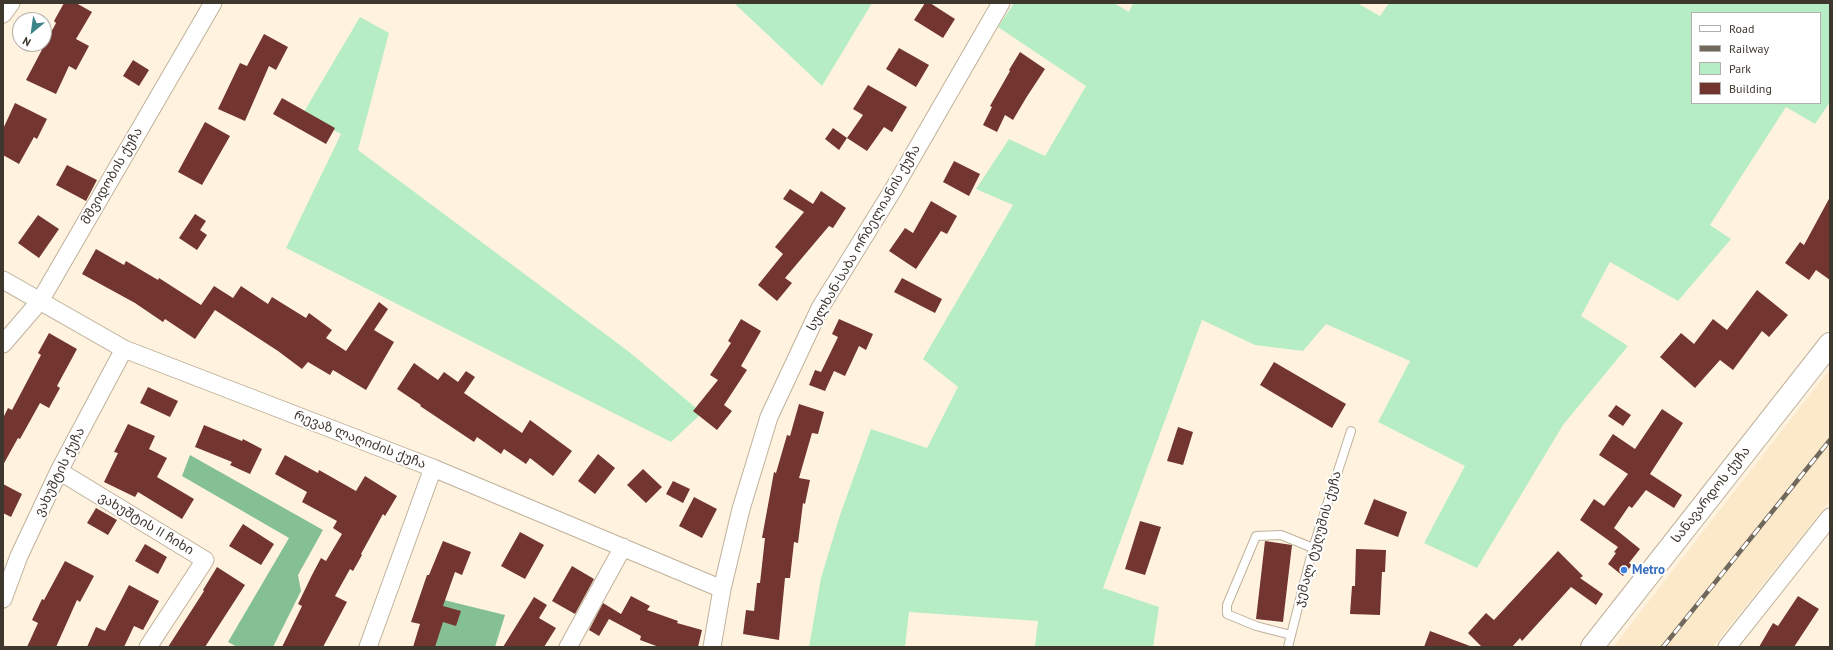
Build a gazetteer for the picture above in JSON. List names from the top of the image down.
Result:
{
  "streets": {
    "highway": ["სანავარდოს ქუჩა"],
    "street": [
      "მშვიდობის ქუჩა",
      "სულხან-საბა ორბელიანის ქუჩა",
      "რევაზ ლაღიძის ქუჩა",
      "ვახუშტის ქუჩა",
      "ვახუშტის II ჩიხი"
    ],
    "lane": ["ჯემალ ტუღუშის ქუჩა"]
  },
  "crossings": [
    ["მშვიდობის ქუჩა", "რევაზ ლაღიძის ქუჩა"],
    ["სულხან-საბა ორბელიანის ქუჩა", "რევაზ ლაღიძის ქუჩა"],
    ["რევაზ ლაღიძის ქუჩა", "ვახუშტის ქუჩა"],
    ["ვახუშტის ქუჩა", "ვახუშტის II ჩიხი"]
  ],
  "places": ["Metro"],
  "legend": [
    "Road",
    "Railway",
    "Park",
    "Building"
  ],
  "north": "bottom left"
}
